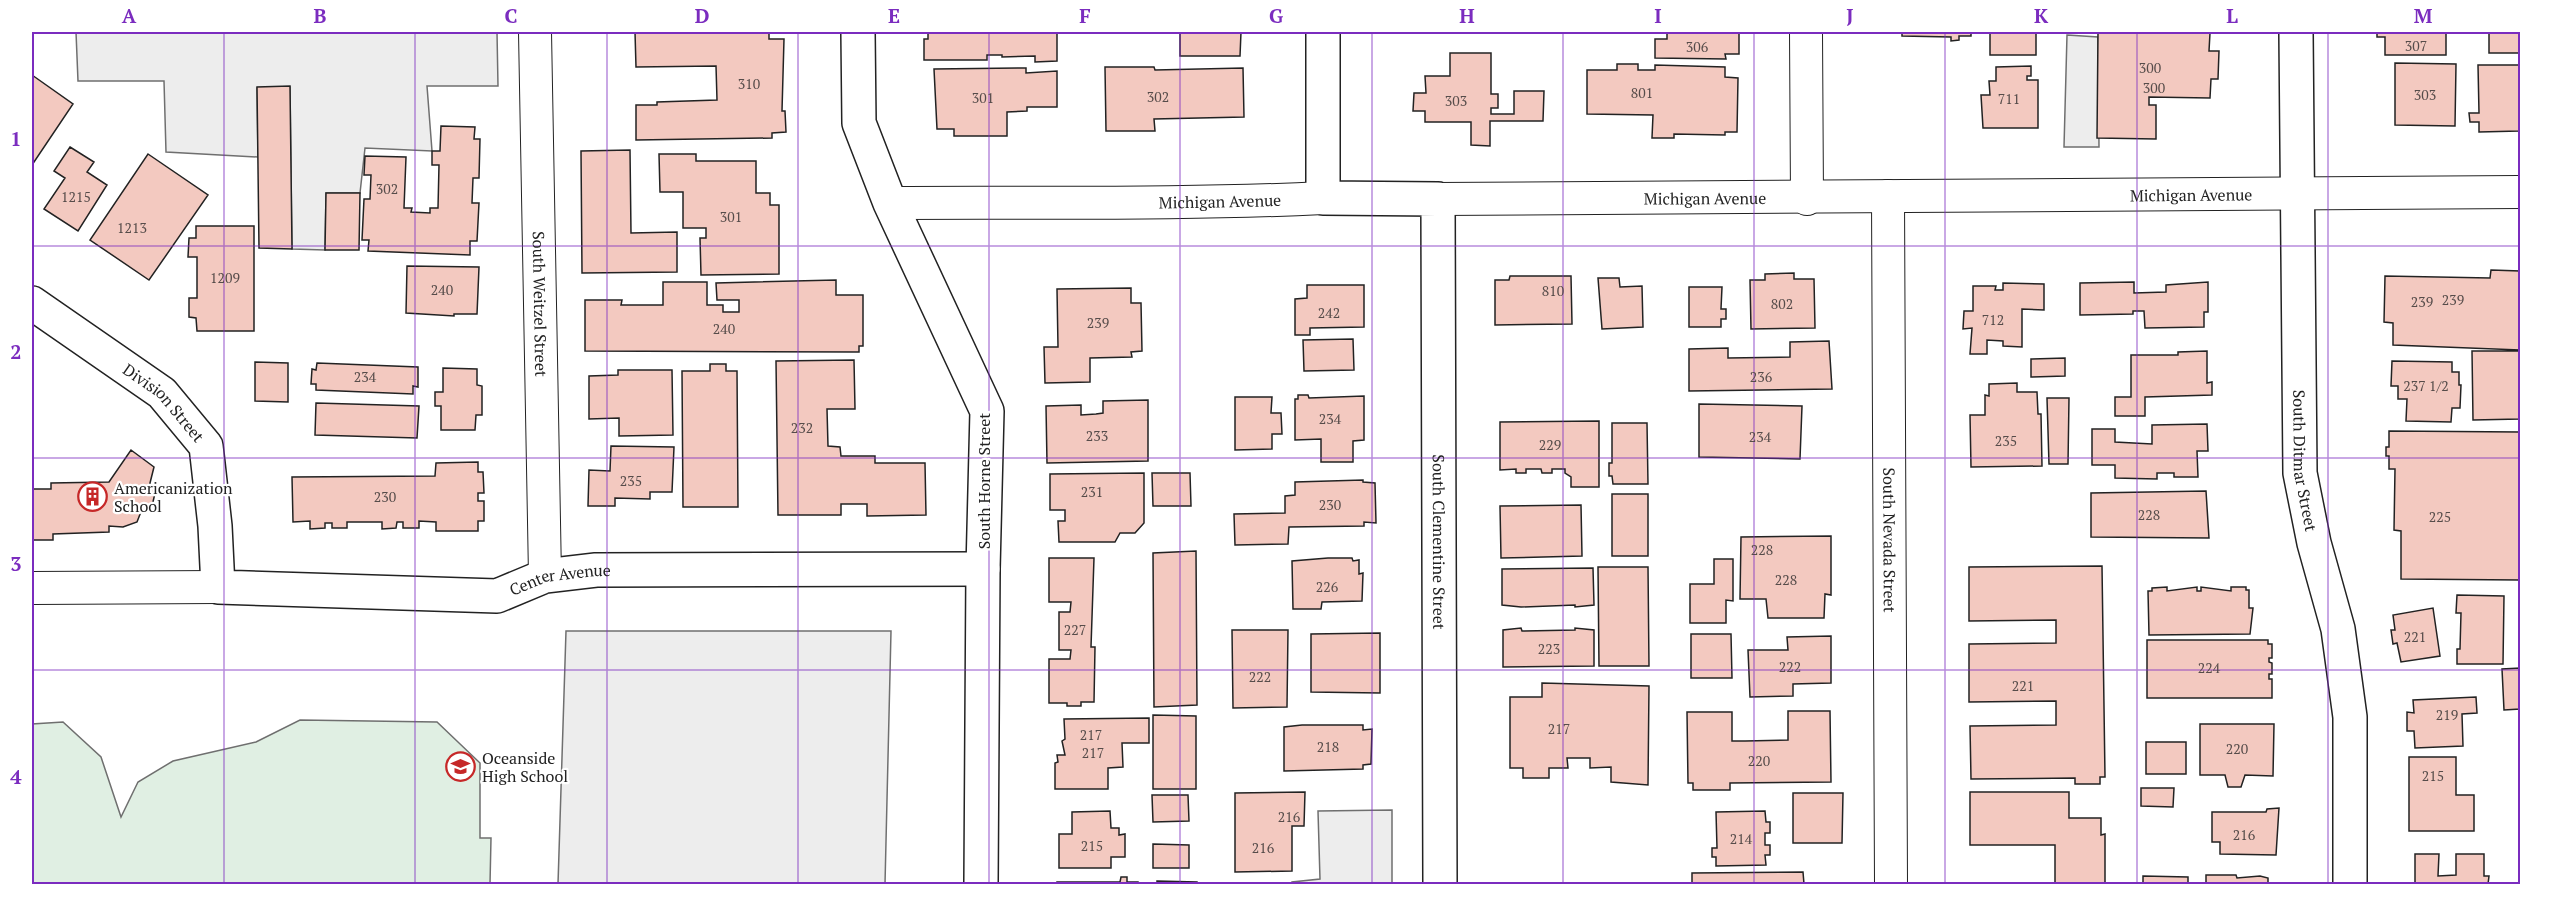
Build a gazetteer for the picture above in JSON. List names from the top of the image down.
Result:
{
  "streets": {
    "street": [
      "Michigan Avenue",
      "South Weitzel Street",
      "Division Street",
      "South Ditmar Street",
      "South Horne Street",
      "South Nevada Street",
      "South Clementine Street",
      "Center Avenue"
    ]
  },
  "crossings": [
    ["Michigan Avenue", "South Ditmar Street"],
    ["Michigan Avenue", "South Horne Street"],
    ["Michigan Avenue", "South Nevada Street"],
    ["Michigan Avenue", "South Clementine Street"],
    ["South Weitzel Street", "Center Avenue"],
    ["Division Street", "Center Avenue"],
    ["South Horne Street", "Center Avenue"]
  ],
  "places": {
    "building": ["Americanization School"],
    "school or university": ["Oceanside High School"]
  },
  "house_numbers": [
    "307",
    "306",
    "300",
    "310",
    "300",
    "801",
    "303",
    "302",
    "301",
    "711",
    "303",
    "302",
    "1215",
    "301",
    "1213",
    "1209",
    "240",
    "810",
    "239",
    "239",
    "802",
    "242",
    "712",
    "239",
    "240",
    "234",
    "236",
    "237 1/2",
    "234",
    "232",
    "233",
    "234",
    "235",
    "229",
    "235",
    "231",
    "230",
    "230",
    "228",
    "225",
    "228",
    "228",
    "226",
    "227",
    "221",
    "223",
    "222",
    "224",
    "222",
    "221",
    "219",
    "217",
    "217",
    "218",
    "220",
    "217",
    "220",
    "215",
    "216",
    "216",
    "214",
    "215",
    "216"
  ],
  "grid": {
    "columns": [
      "A",
      "B",
      "C",
      "D",
      "E",
      "F",
      "G",
      "H",
      "I",
      "J",
      "K",
      "L",
      "M"
    ],
    "rows": [
      "1",
      "2",
      "3",
      "4"
    ]
  }
}
